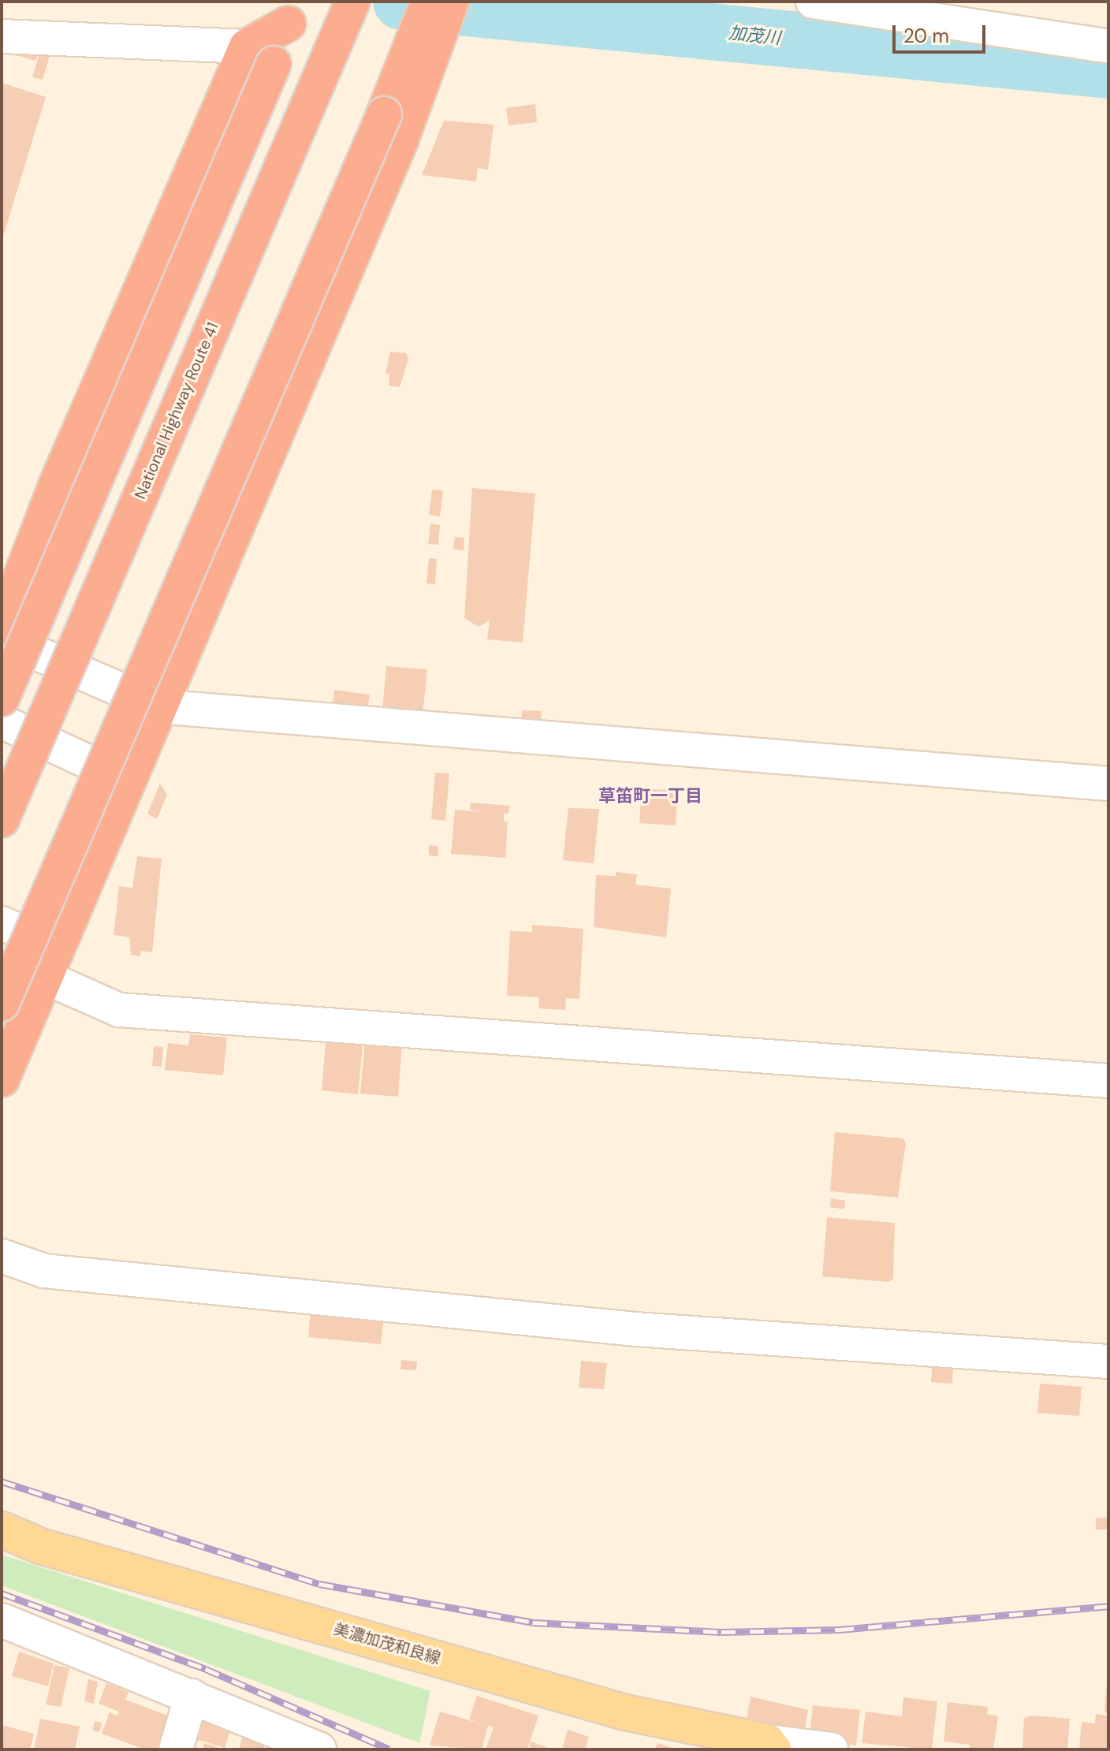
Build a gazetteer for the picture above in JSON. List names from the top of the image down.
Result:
{
  "streets": {
    "highway": ["National Highway Route 41"],
    "main road": ["美濃加茂和良線"]
  },
  "districts": ["草笛町一丁目"],
  "water": ["加茂川"],
  "scale_bar": "20 m"
}
